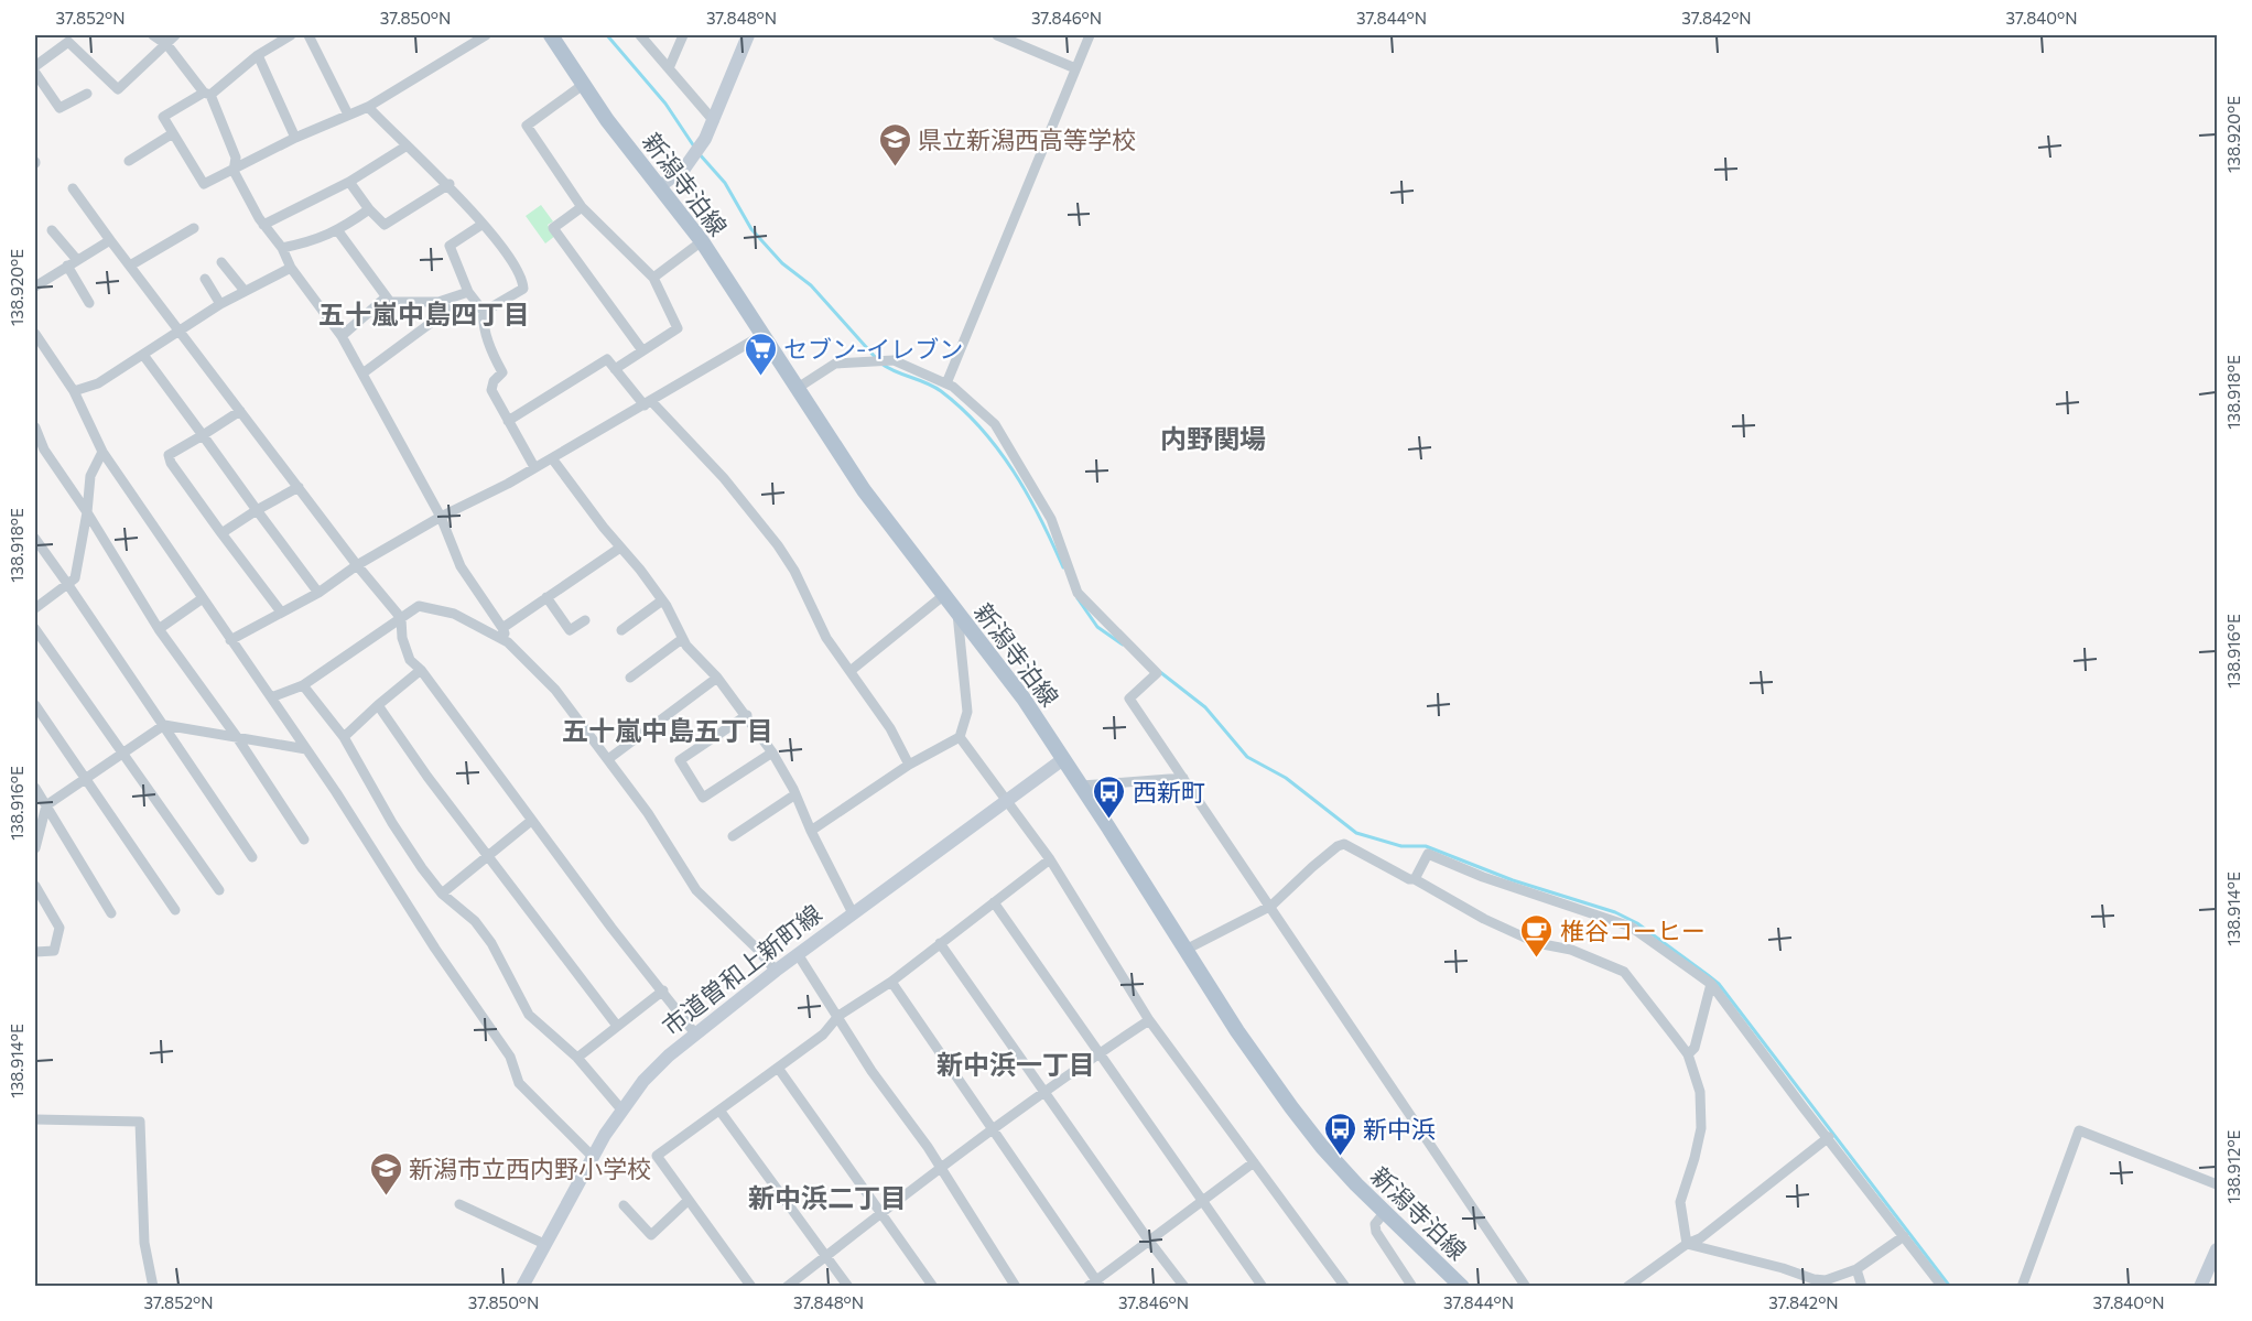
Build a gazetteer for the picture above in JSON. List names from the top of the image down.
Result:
{
  "streets": {
    "main road": ["新潟寺泊線"],
    "street": ["市道曽和上新町線"]
  },
  "crossings": [
    ["新潟寺泊線", "市道曽和上新町線"]
  ],
  "districts": [
    "五十嵐中島四丁目",
    "内野関場",
    "五十嵐中島五丁目",
    "新中浜一丁目",
    "新中浜二丁目"
  ],
  "places": {
    "school or university": ["県立新潟西高等学校", "新潟市立西内野小学校"],
    "supermarket": ["セブン-イレブン"],
    "bus stop": ["西新町", "新中浜"],
    "cafe": ["椎谷コーヒー"]
  },
  "coordinates": [
    "37.852°N",
    "37.850°N",
    "37.848°N",
    "37.846°N",
    "37.844°N",
    "37.842°N",
    "37.840°N",
    "138.920°E",
    "138.918°E",
    "138.916°E",
    "138.914°E",
    "138.912°E"
  ]
}
